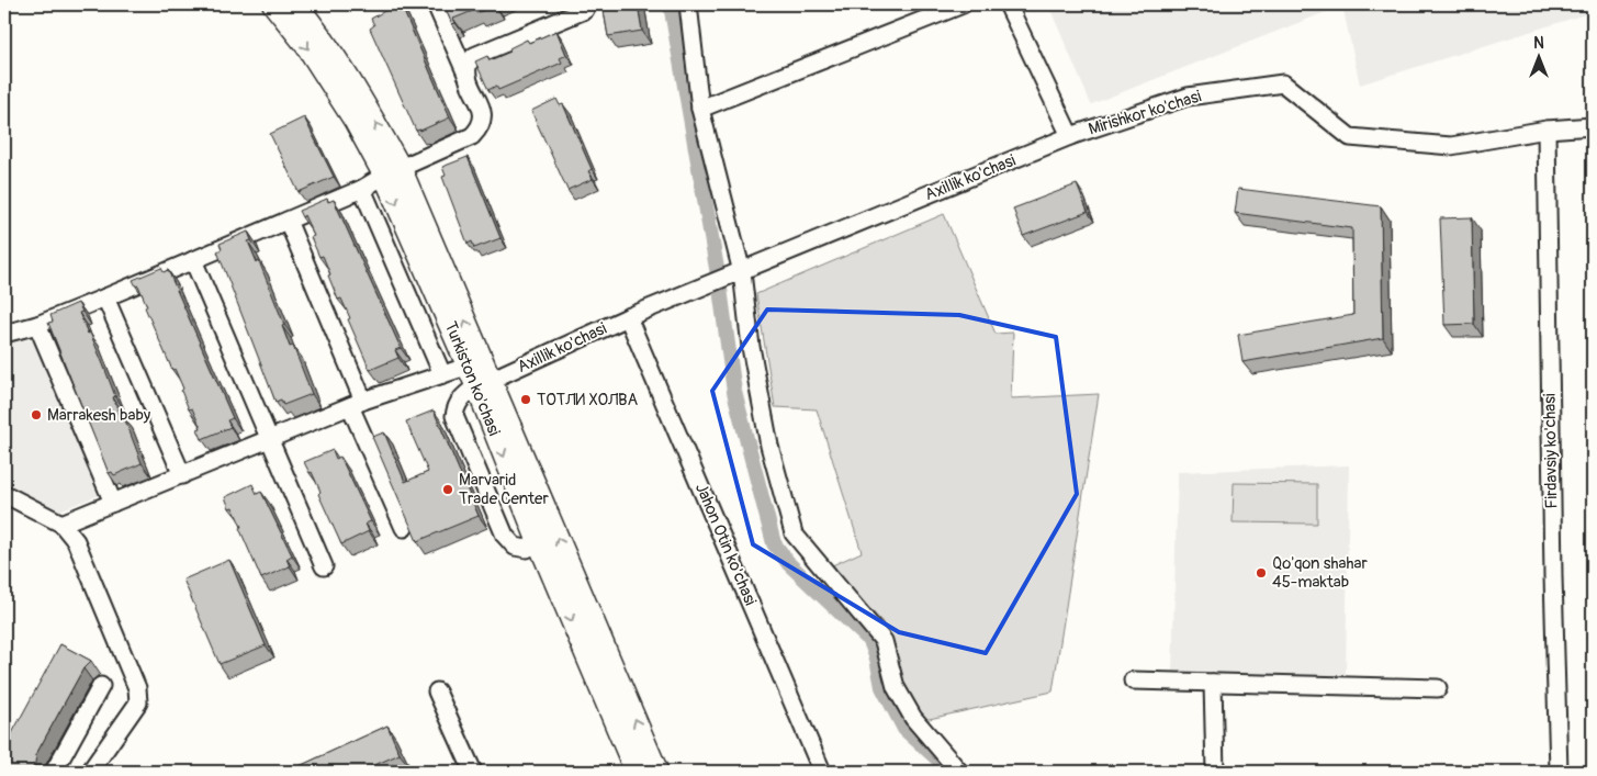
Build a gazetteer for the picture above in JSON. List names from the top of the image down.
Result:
{
  "streets": {
    "main road": ["Turkiston ko'chasi"],
    "street": [
      "Mirishkor ko'chasi",
      "Axillik ko'chasi",
      "Firdavsiy ko'chasi",
      "Jahon Otin ko'chasi"
    ]
  },
  "crossings": [
    ["Mirishkor ko'chasi", "Axillik ko'chasi"],
    ["Mirishkor ko'chasi", "Firdavsiy ko'chasi"],
    ["Axillik ko'chasi", "Turkiston ko'chasi"],
    ["Axillik ko'chasi", "Jahon Otin ko'chasi"]
  ],
  "places": [
    "ТОТЛИ ХОЛВА",
    "Marrakesh baby",
    "Marvarid Trade Center",
    "Qo'qon shahar 45-maktab"
  ],
  "north": "top"
}
